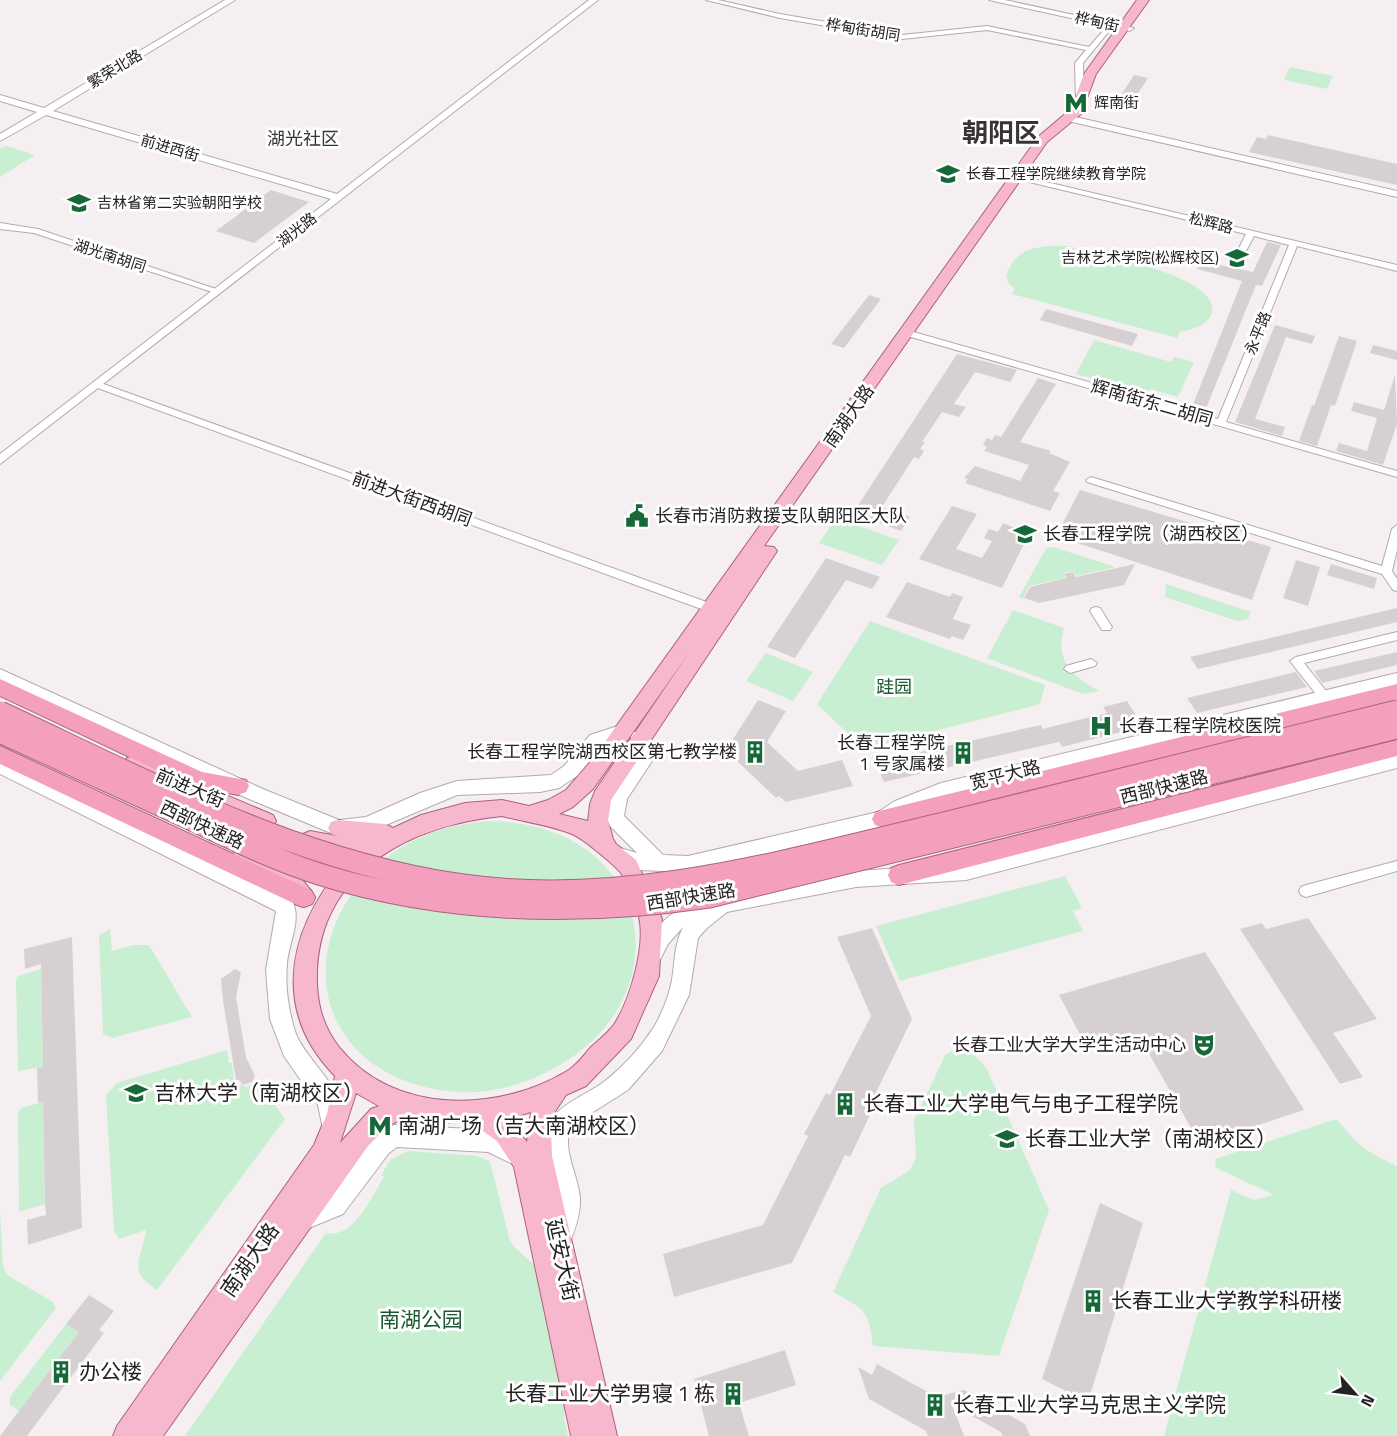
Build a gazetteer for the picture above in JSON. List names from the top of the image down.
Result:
{
  "streets": {
    "highway": ["西部快速路"],
    "main road": [
      "南湖大路",
      "宽平大路",
      "前进大街",
      "延安大街"
    ],
    "street": [
      "桦甸街",
      "桦甸街胡同",
      "繁荣北路",
      "前进西街",
      "松辉路",
      "湖光路",
      "湖光南胡同",
      "永平路",
      "辉南街东二胡同",
      "前进大街西胡同"
    ]
  },
  "crossings": [
    ["桦甸街", "南湖大路"],
    ["繁荣北路", "前进西街"],
    ["前进西街", "湖光路"],
    ["松辉路", "永平路"],
    ["松辉路", "南湖大路"],
    ["湖光路", "湖光南胡同"],
    ["湖光路", "前进大街西胡同"],
    ["永平路", "辉南街东二胡同"],
    ["辉南街东二胡同", "南湖大路"],
    ["南湖大路", "前进大街西胡同"],
    ["南湖大路", "宽平大路"]
  ],
  "districts": ["朝阳区", "湖光社区"],
  "parks": ["跬园", "南湖公园"],
  "places": {
    "metro station": ["辉南街", "南湖广场（吉大南湖校区）"],
    "school or university": [
      "长春工程学院继续教育学院",
      "吉林省第二实验朝阳学校",
      "吉林艺术学院(松辉校区)",
      "长春工程学院（湖西校区）",
      "吉林大学（南湖校区）",
      "长春工业大学（南湖校区）"
    ],
    "public building": ["长春市消防救援支队朝阳区大队"],
    "hospital": ["长春工程学院校医院"],
    "building": [
      "长春工程学院湖西校区第七教学楼",
      "长春工程学院 1 号家属楼",
      "长春工业大学电气与电子工程学院",
      "长春工业大学教学科研楼",
      "办公楼",
      "长春工业大学男寝 1 栋",
      "长春工业大学马克思主义学院"
    ],
    "theatre": ["长春工业大学大学生活动中心"]
  },
  "north": "bottom right"
}
